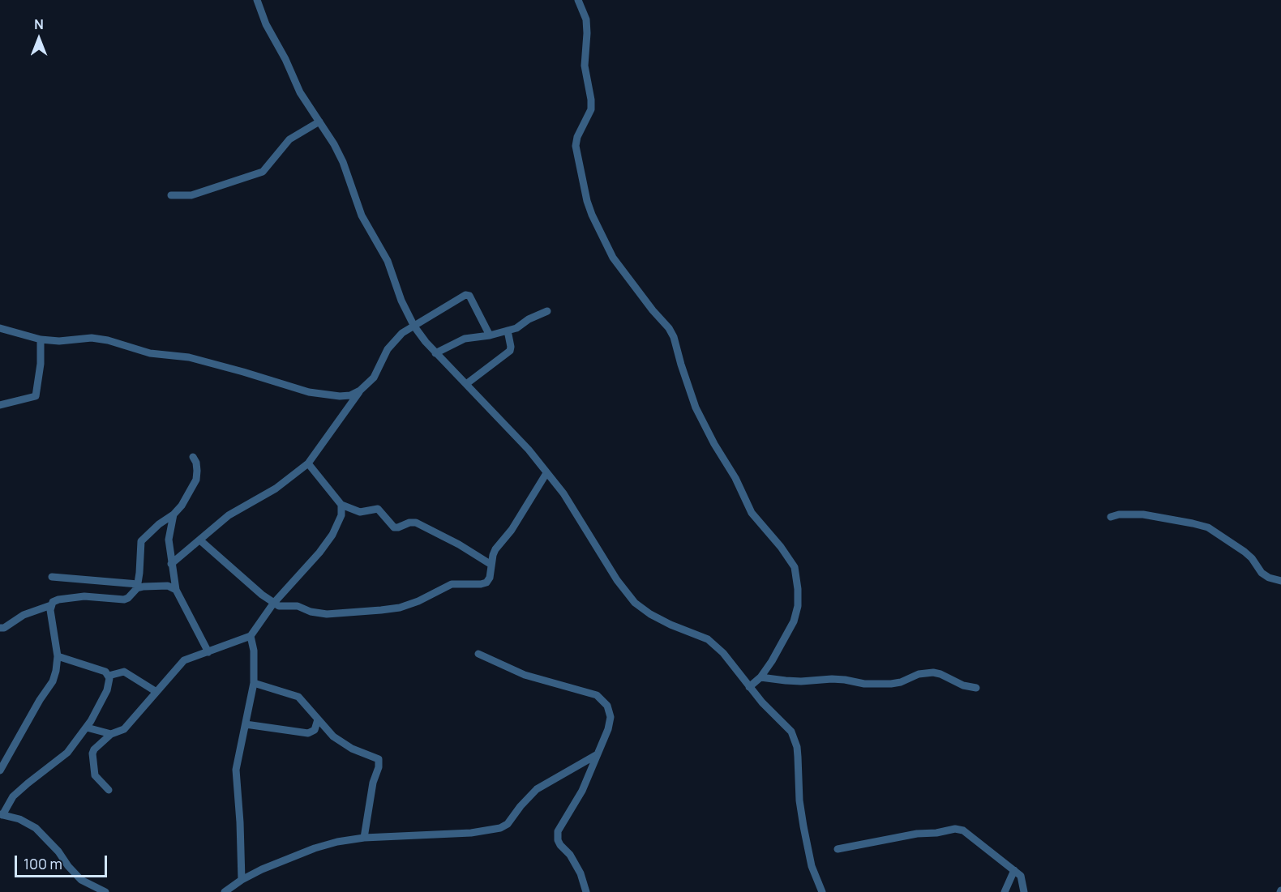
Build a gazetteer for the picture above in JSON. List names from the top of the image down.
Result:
{
  "scale_bar": "100 m",
  "north": "top"
}
